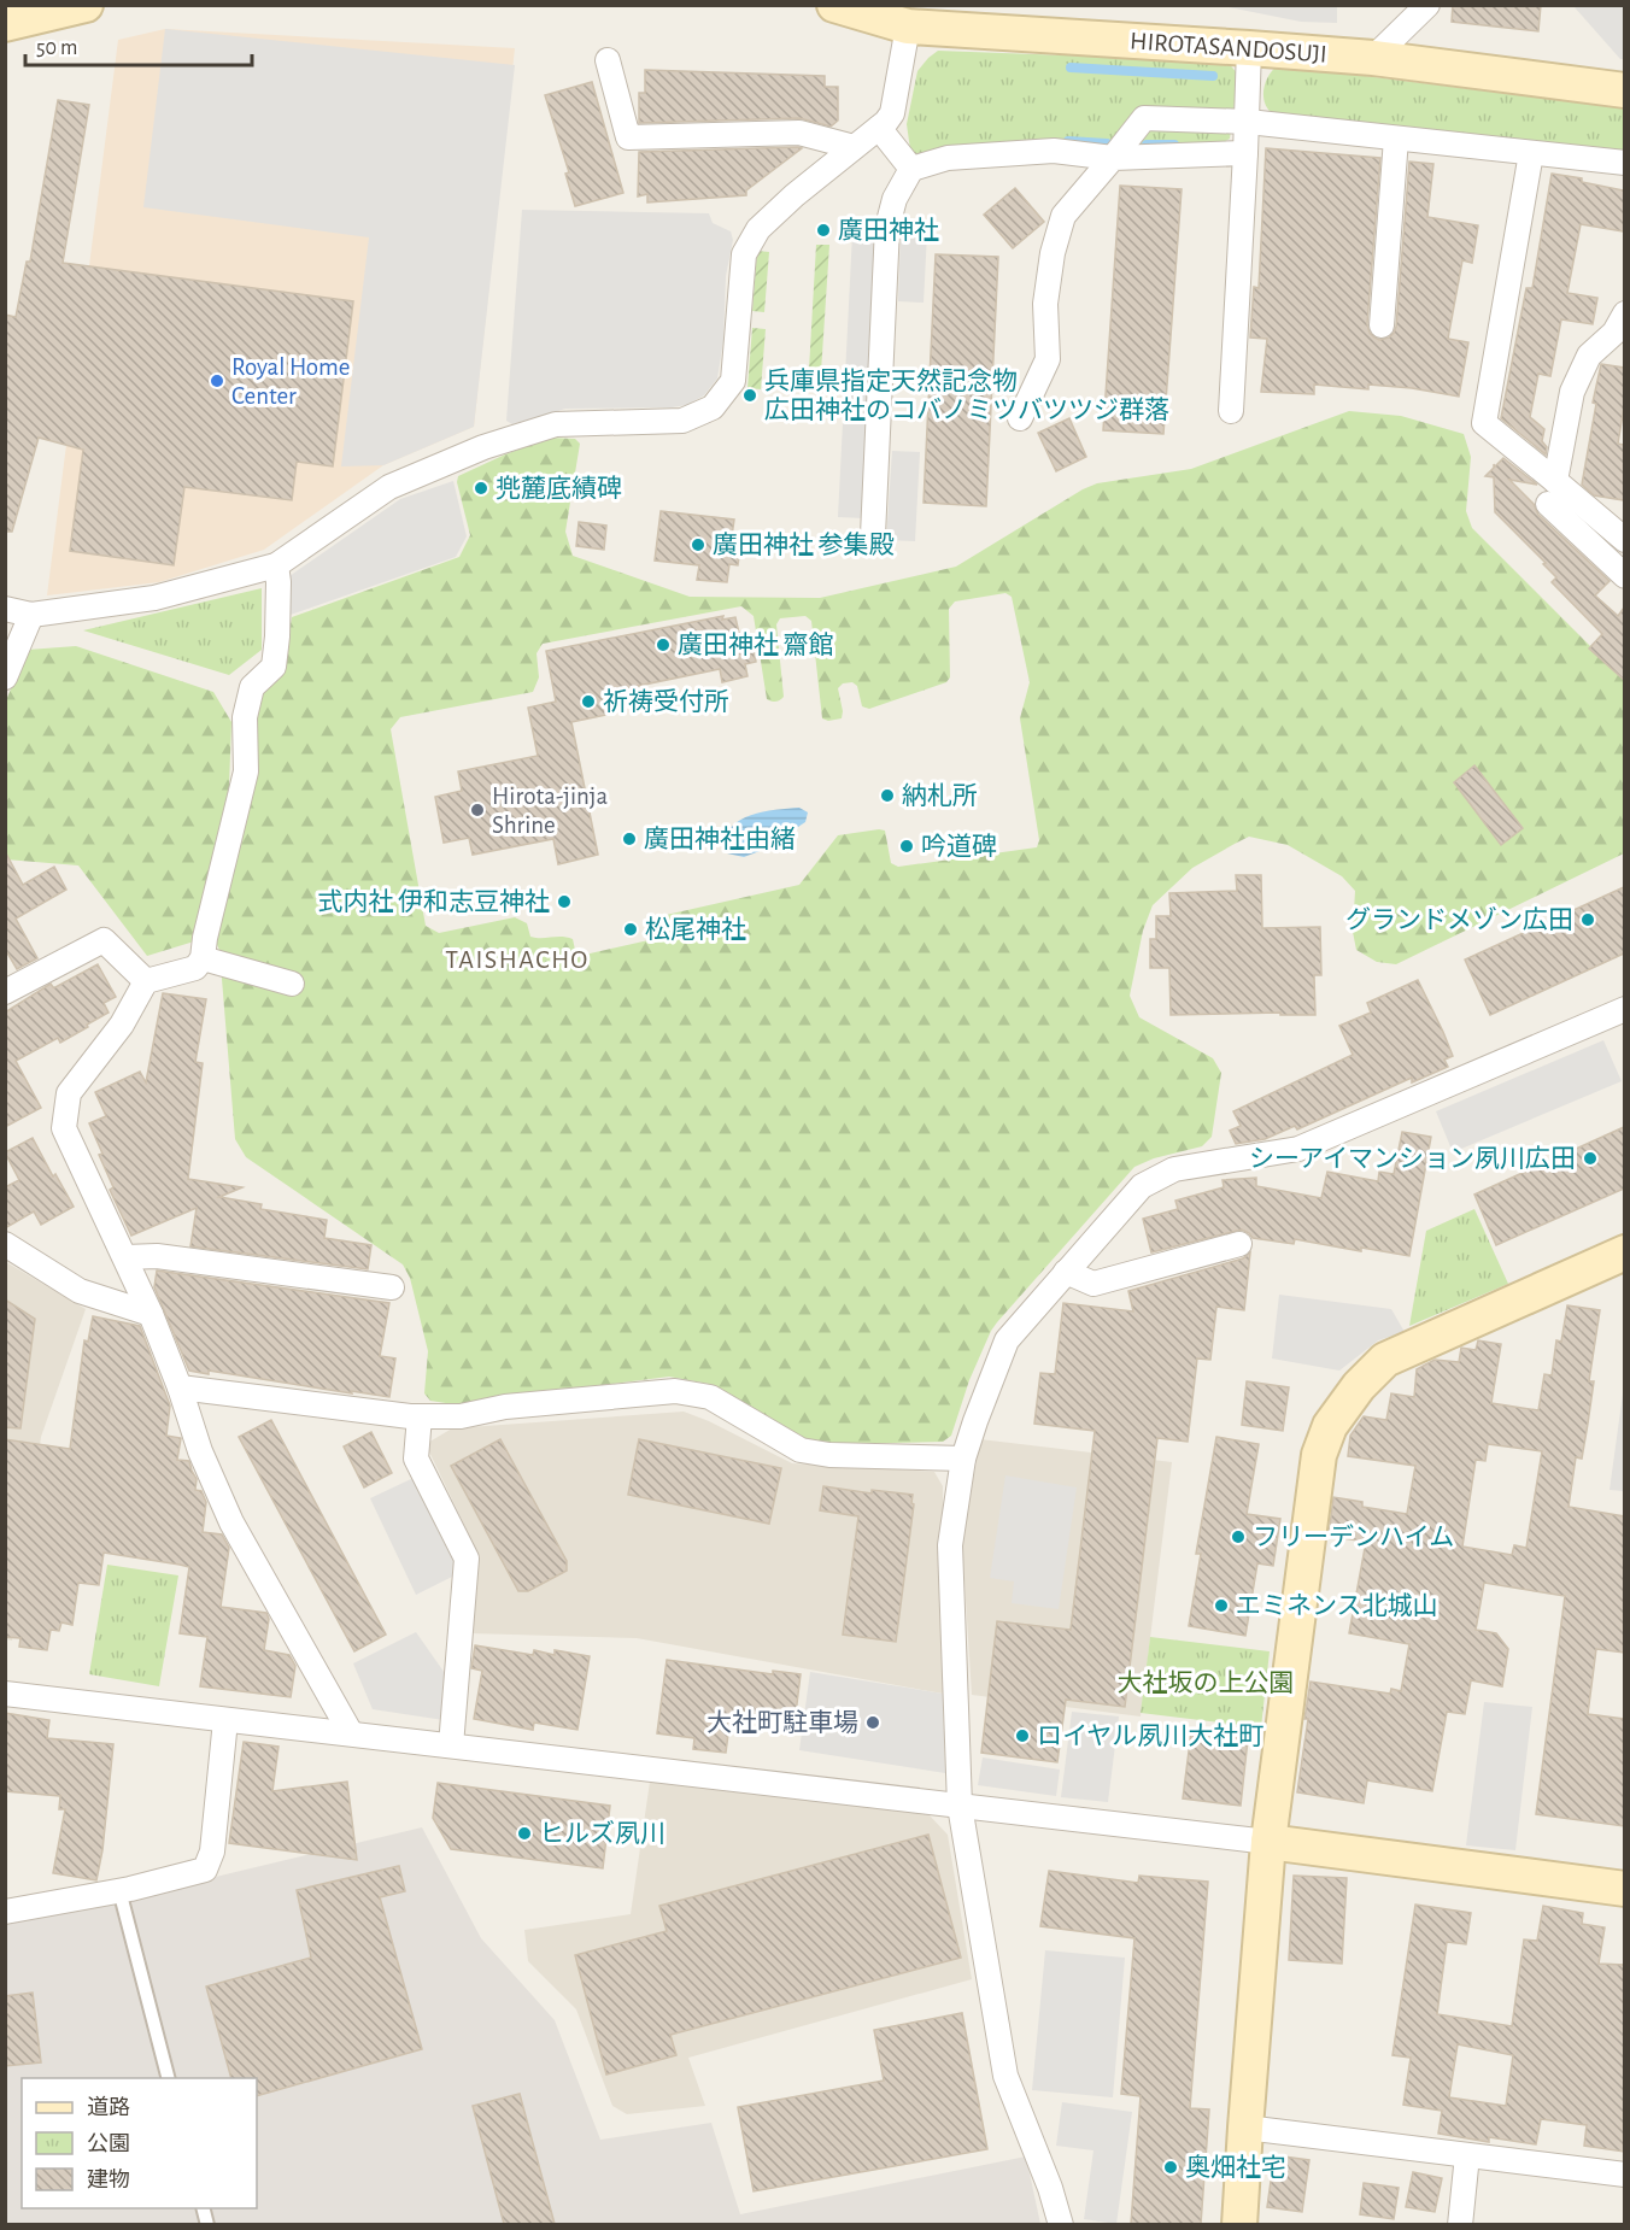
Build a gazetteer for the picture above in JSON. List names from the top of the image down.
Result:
{
  "streets": {
    "street": ["HIROTASANDOSUJI"]
  },
  "districts": ["TAISHACHO"],
  "parks": ["大社坂の上公園"],
  "places": [
    "廣田神社",
    "Royal Home Center",
    "兵庫県指定天然記念物 広田神社のコバノミツバツツジ群落",
    "兠麓底績碑",
    "廣田神社 参集殿",
    "廣田神社 齋館",
    "祈祷受付所",
    "納札所",
    "Hirota-jinja Shrine",
    "廣田神社由緒",
    "吟道碑",
    "式内社 伊和志豆神社",
    "グランドメゾン広田",
    "松尾神社",
    "シーアイマンション夙川広田",
    "フリーデンハイム",
    "エミネンス北城山",
    "大社町駐車場",
    "ロイヤル夙川大社町",
    "ヒルズ夙川",
    "奥畑社宅"
  ],
  "legend": ["道路", "公園", "建物"],
  "scale_bar": "50 m"
}
